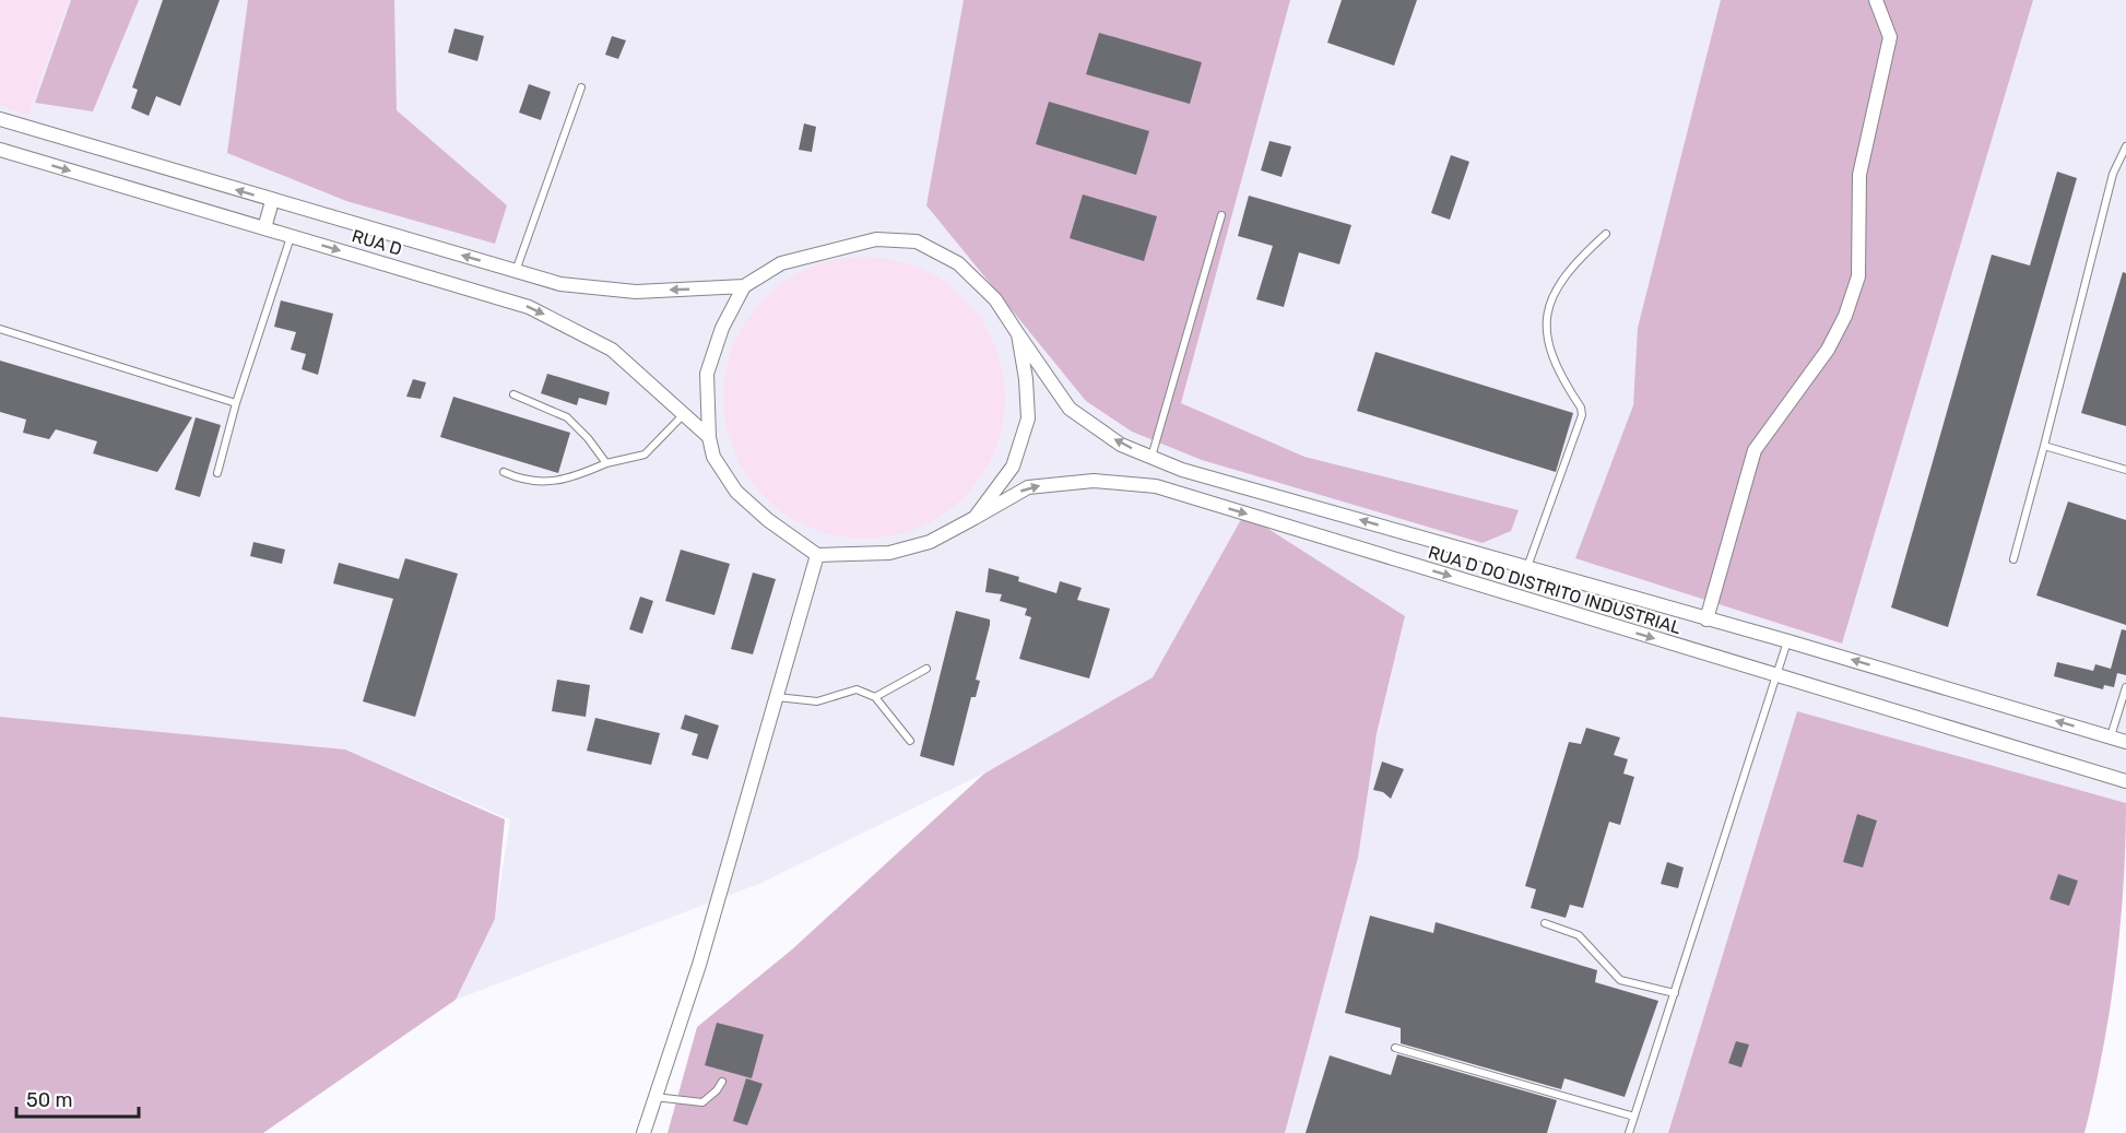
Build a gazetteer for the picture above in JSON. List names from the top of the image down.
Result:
{
  "streets": {
    "street": ["RUA D", "RUA D DO DISTRITO INDUSTRIAL"]
  },
  "crossings": [
    ["RUA D", "RUA D DO DISTRITO INDUSTRIAL"]
  ],
  "scale_bar": "50 m"
}
